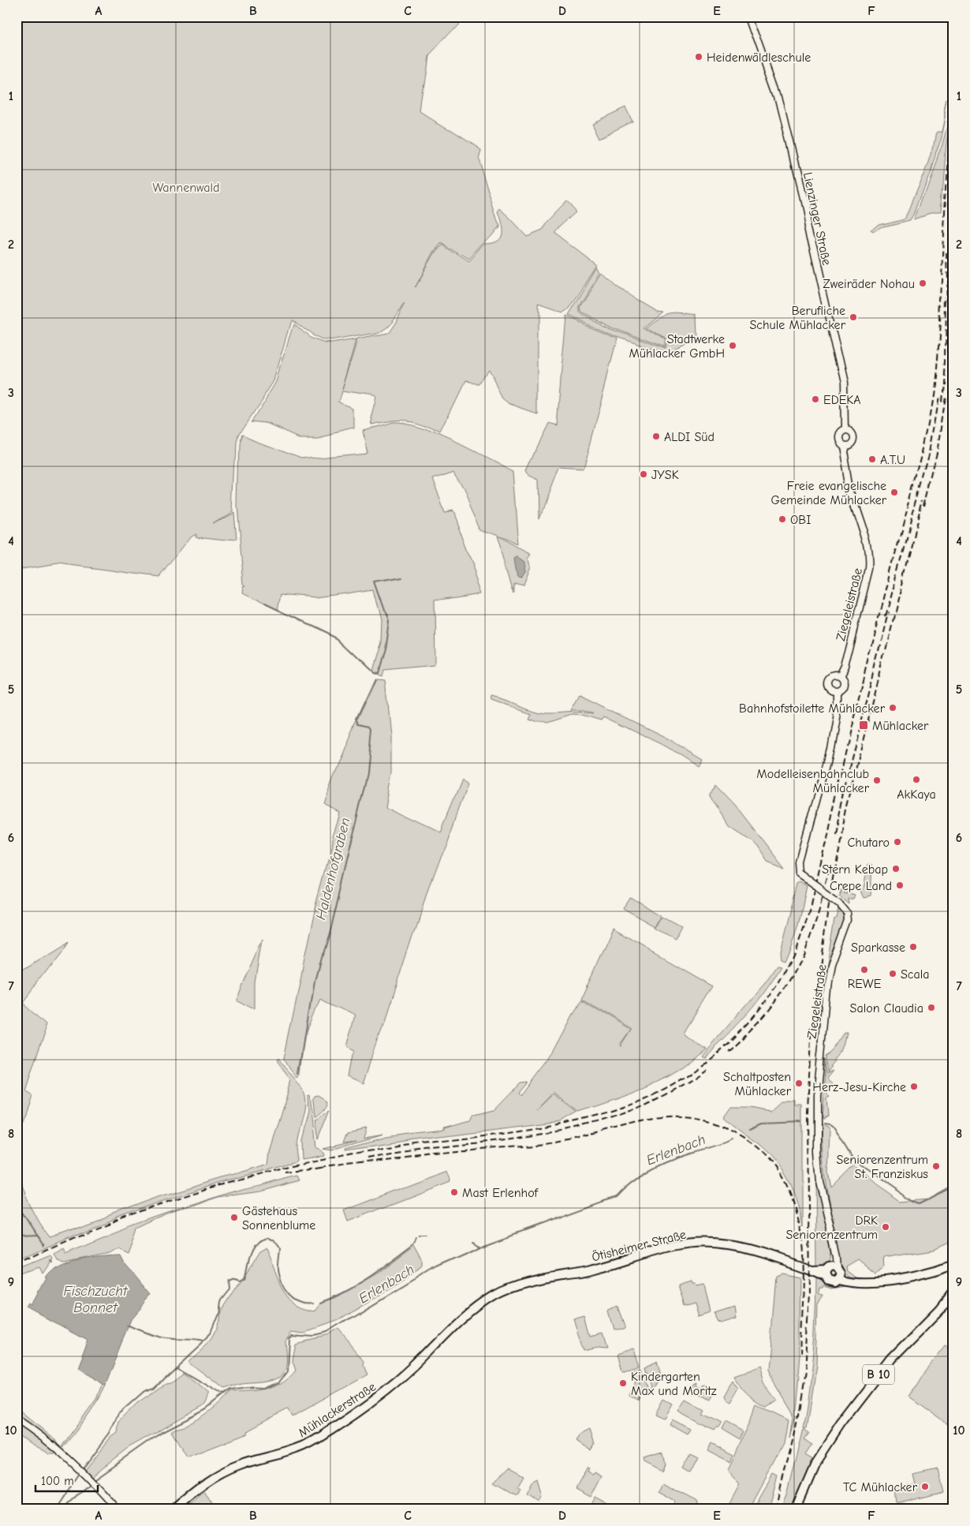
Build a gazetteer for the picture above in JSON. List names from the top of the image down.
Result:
{
  "streets": {
    "main road": ["Ötisheimer Straße", "B 10", "Mühlackerstraße"],
    "street": ["Lienzinger Straße", "Ziegeleistraße"]
  },
  "crossings": [
    ["Lienzinger Straße", "Ziegeleistraße"],
    ["Ziegeleistraße", "Ötisheimer Straße"],
    ["Ötisheimer Straße", "Mühlackerstraße"]
  ],
  "water": ["Haldenhofgraben", "Erlenbach", "Fischzucht Bonnet"],
  "parks": ["Wannenwald"],
  "places": {
    "other": [
      "Heidenwäldleschule",
      "Zweiräder Nohau",
      "Berufliche Schule Mühlacker",
      "Stadtwerke Mühlacker GmbH",
      "EDEKA",
      "ALDI Süd",
      "A.T.U",
      "JYSK",
      "Freie evangelische Gemeinde Mühlacker",
      "OBI",
      "Bahnhofstoilette Mühlacker",
      "AkKaya",
      "Modelleisenbahnclub Mühlacker",
      "Chutaro",
      "Stern Kebap",
      "Crepe Land",
      "Sparkasse",
      "REWE",
      "Scala",
      "Salon Claudia",
      "Schaltposten Mühlacker",
      "Herz-Jesu-Kirche",
      "Seniorenzentrum St. Franziskus",
      "Mast Erlenhof",
      "Gästehaus Sonnenblume",
      "DRK Seniorenzentrum",
      "Kindergarten Max und Moritz",
      "TC Mühlacker"
    ],
    "transit": ["Mühlacker"]
  },
  "scale_bar": "100 m",
  "grid": {
    "columns": [
      "A",
      "B",
      "C",
      "D",
      "E",
      "F"
    ],
    "rows": [
      "1",
      "2",
      "3",
      "4",
      "5",
      "6",
      "7",
      "8",
      "9",
      "10"
    ]
  }
}
